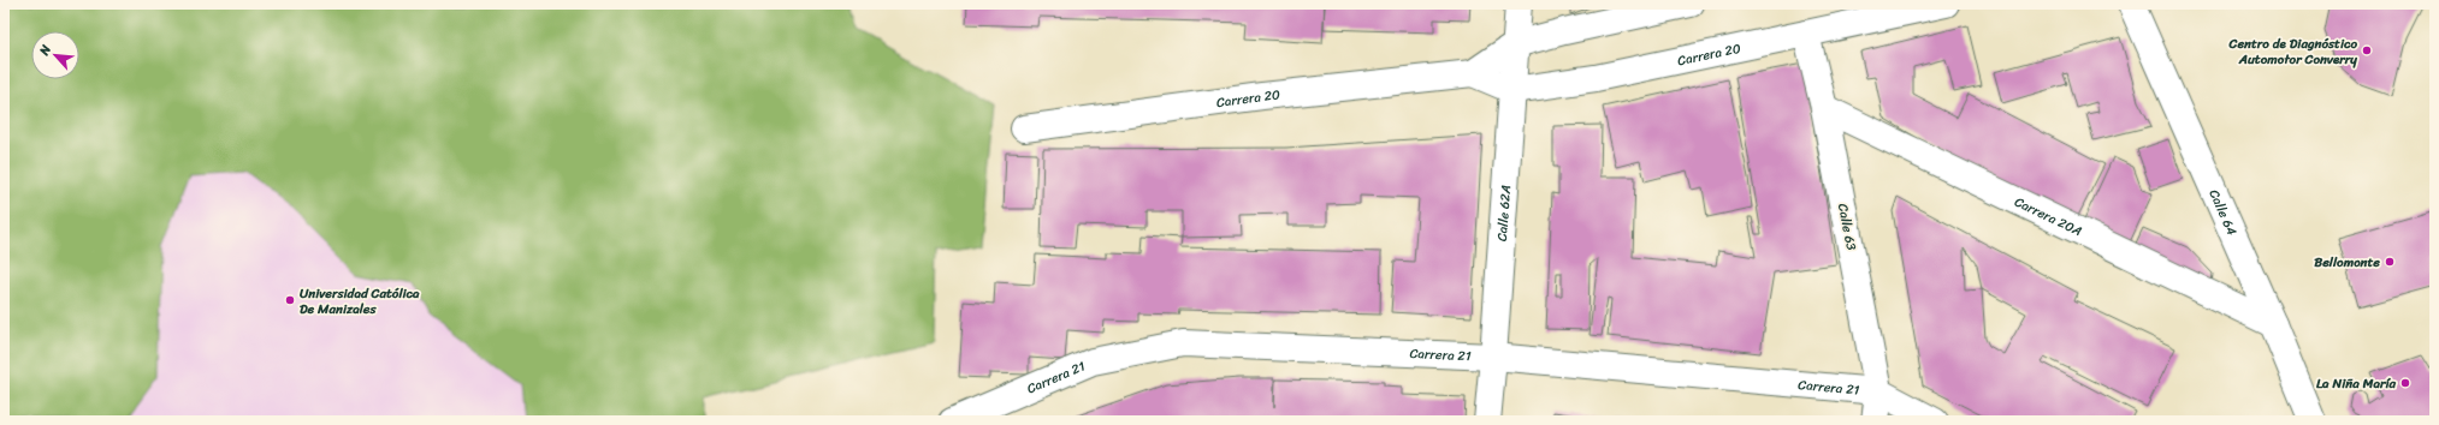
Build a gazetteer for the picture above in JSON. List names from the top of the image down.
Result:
{
  "streets": {
    "street": [
      "Carrera 20",
      "Calle 64",
      "Calle 62A",
      "Carrera 20A",
      "Calle 63",
      "Carrera 21"
    ]
  },
  "crossings": [
    ["Carrera 20", "Calle 62A"],
    ["Carrera 20", "Calle 63"],
    ["Calle 64", "Carrera 20A"],
    ["Calle 62A", "Carrera 21"],
    ["Carrera 20A", "Calle 63"],
    ["Calle 63", "Carrera 21"]
  ],
  "places": [
    "Centro de Diagnóstico Automotor Converry",
    "Bellomonte",
    "Universidad Católica De Manizales",
    "La Niña María"
  ],
  "north": "top left"
}
